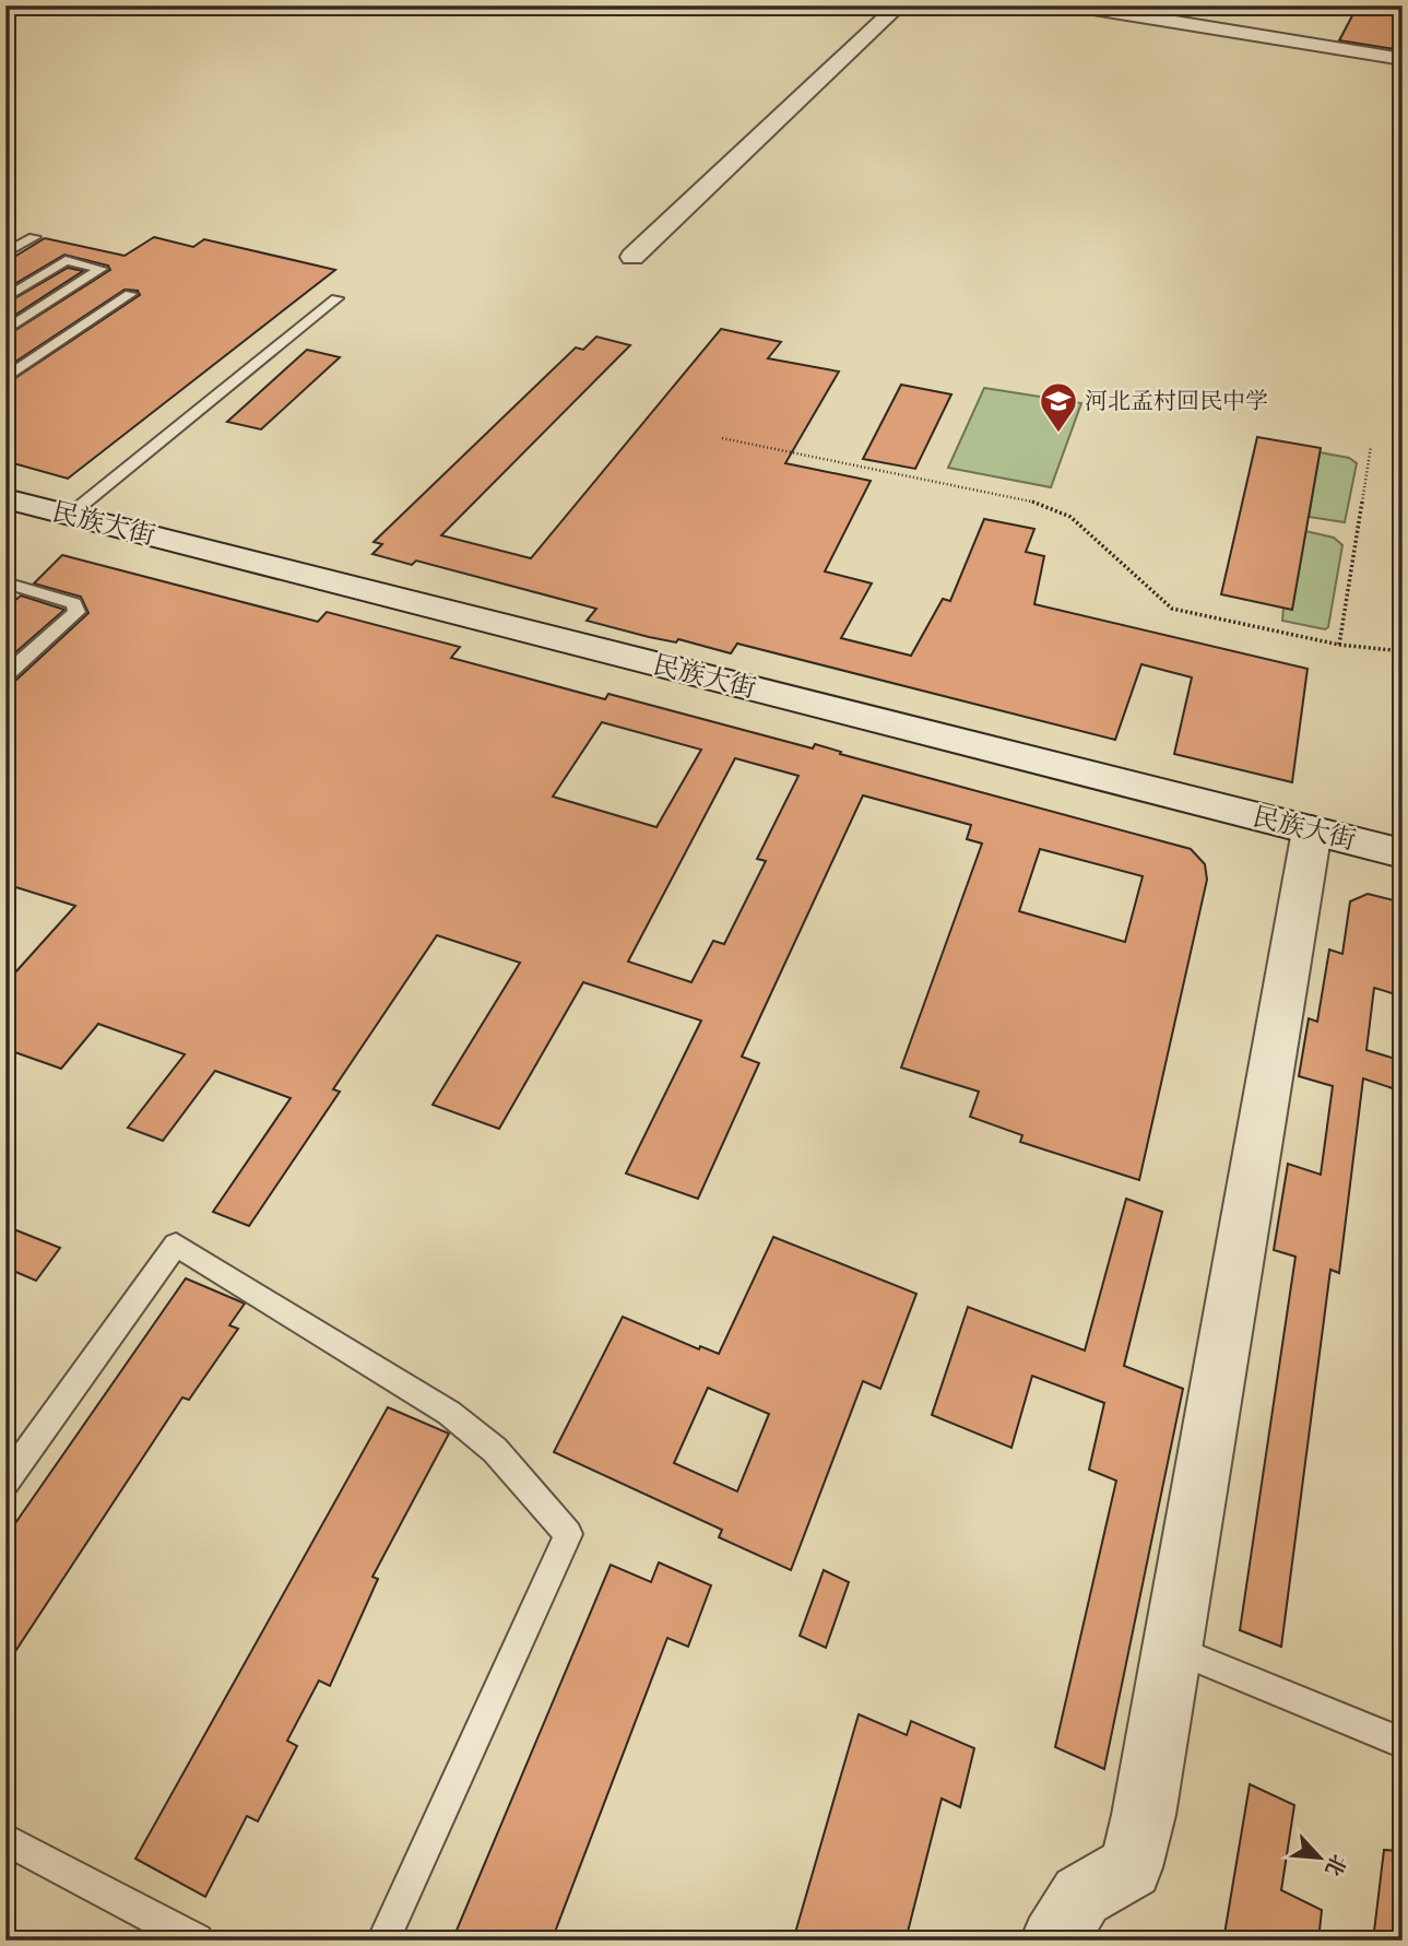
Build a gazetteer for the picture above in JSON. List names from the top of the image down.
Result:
{
  "streets": {
    "street": ["民族大街"]
  },
  "places": {
    "school or university": ["河北孟村回民中学"]
  },
  "north": "bottom right"
}
